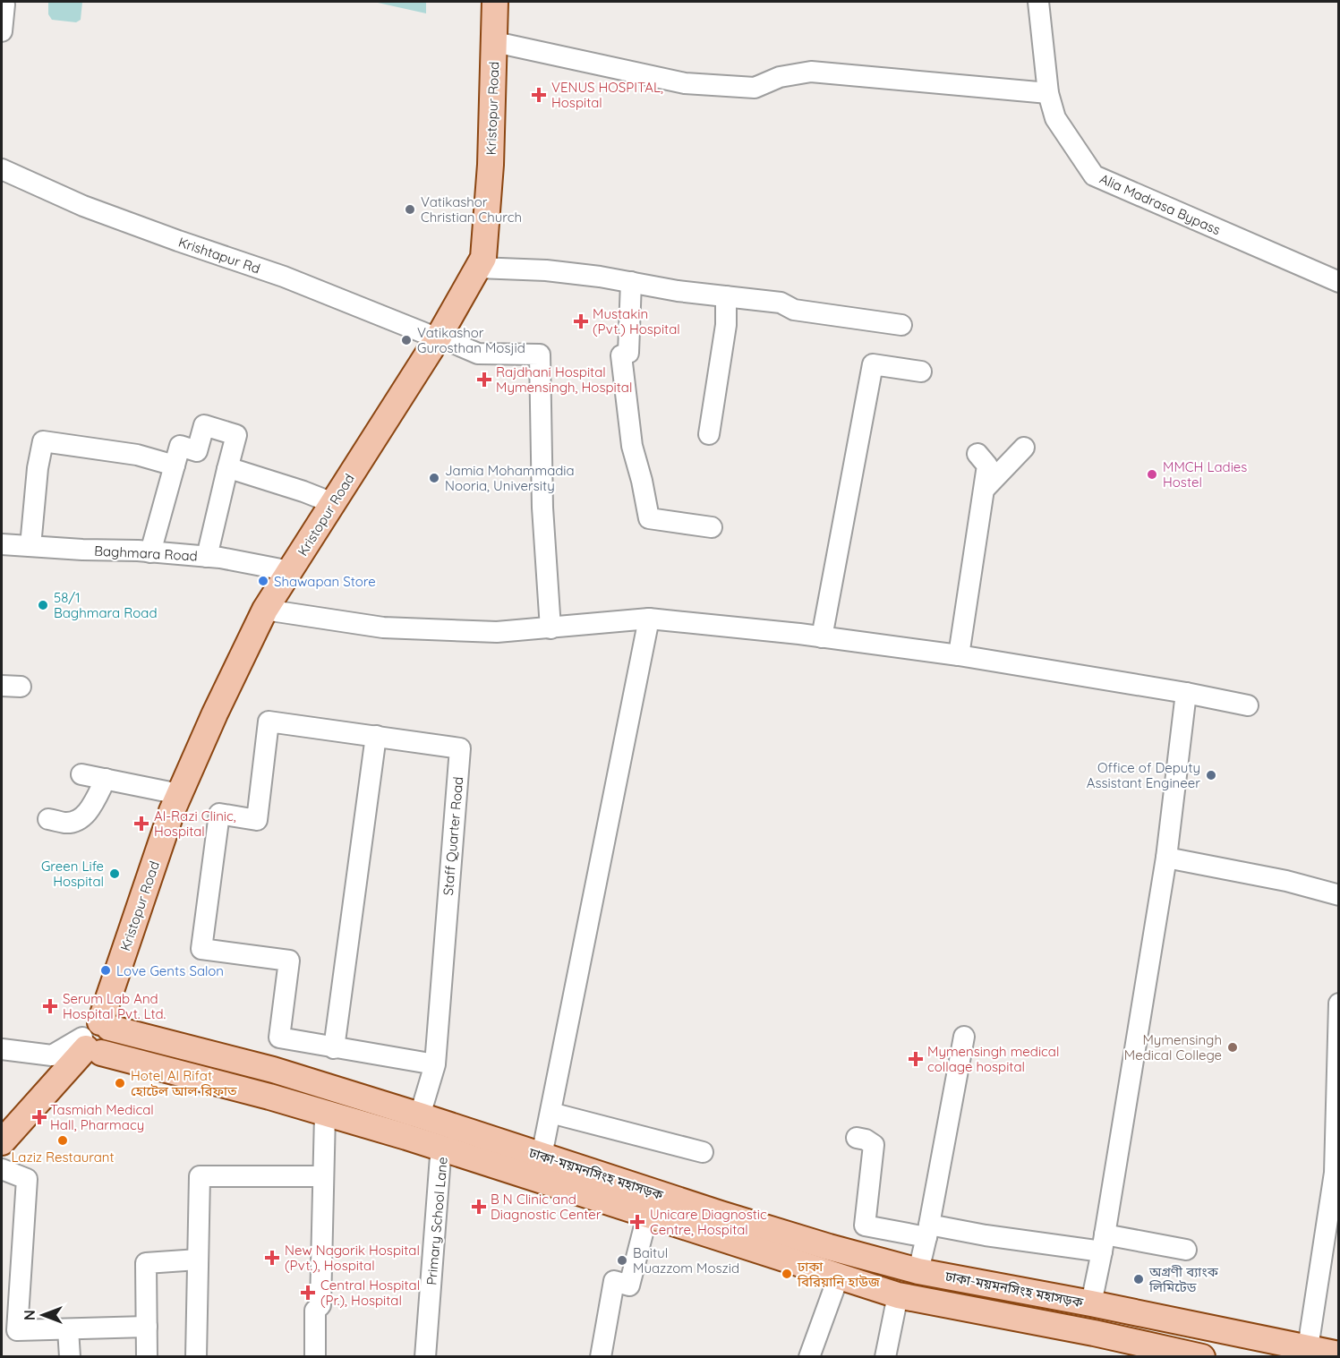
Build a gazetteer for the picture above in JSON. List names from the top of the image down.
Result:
{
  "streets": {
    "main road": ["Kristopur Road", "ঢাকা-ময়মনসিংহ মহাসড়ক"],
    "street": [
      "Alia Madrasa Bypass",
      "Krishtapur Rd",
      "Baghmara Road",
      "Staff Quarter Road",
      "Primary School Lane"
    ]
  },
  "crossings": [
    ["Kristopur Road", "Krishtapur Rd"],
    ["Kristopur Road", "Baghmara Road"],
    ["Kristopur Road", "ঢাকা-ময়মনসিংহ মহাসড়ক"],
    ["Staff Quarter Road", "ঢাকা-ময়মনসিংহ মহাসড়ক"],
    ["ঢাকা-ময়মনসিংহ মহাসড়ক", "Primary School Lane"]
  ],
  "places": {
    "health": [
      "VENUS HOSPITAL, Hospital",
      "Mustakin (Pvt.) Hospital",
      "Rajdhani Hospital Mymensingh, Hospital",
      "Al-Razi Clinic, Hospital",
      "Serum Lab And Hospital Pvt. Ltd.",
      "Mymensingh medical collage hospital",
      "Tasmiah Medical Hall, Pharmacy",
      "B N Clinic and Diagnostic Center",
      "Unicare Diagnostic Centre, Hospital",
      "New Nagorik Hospital (Pvt.), Hospital",
      "Central Hospital (Pr.), Hospital"
    ],
    "other": [
      "Vatikashor Christian Church",
      "Vatikashor Gurosthan Mosjid",
      "MMCH Ladies Hostel",
      "Jamia Mohammadia Nooria, University",
      "Shawapan Store",
      "58/1 Baghmara Road",
      "Office of Deputy Assistant Engineer",
      "Green Life Hospital",
      "Love Gents Salon",
      "Mymensingh Medical College",
      "Hotel Al Rifat হোটেল আল রিফাত",
      "Laziz Restaurant",
      "Baitul Muazzom Moszid",
      "ঢাকা বিরিয়ানি হাউজ",
      "অগ্রণী ব্যাংক লিমিটেড"
    ]
  },
  "north": "left"
}
